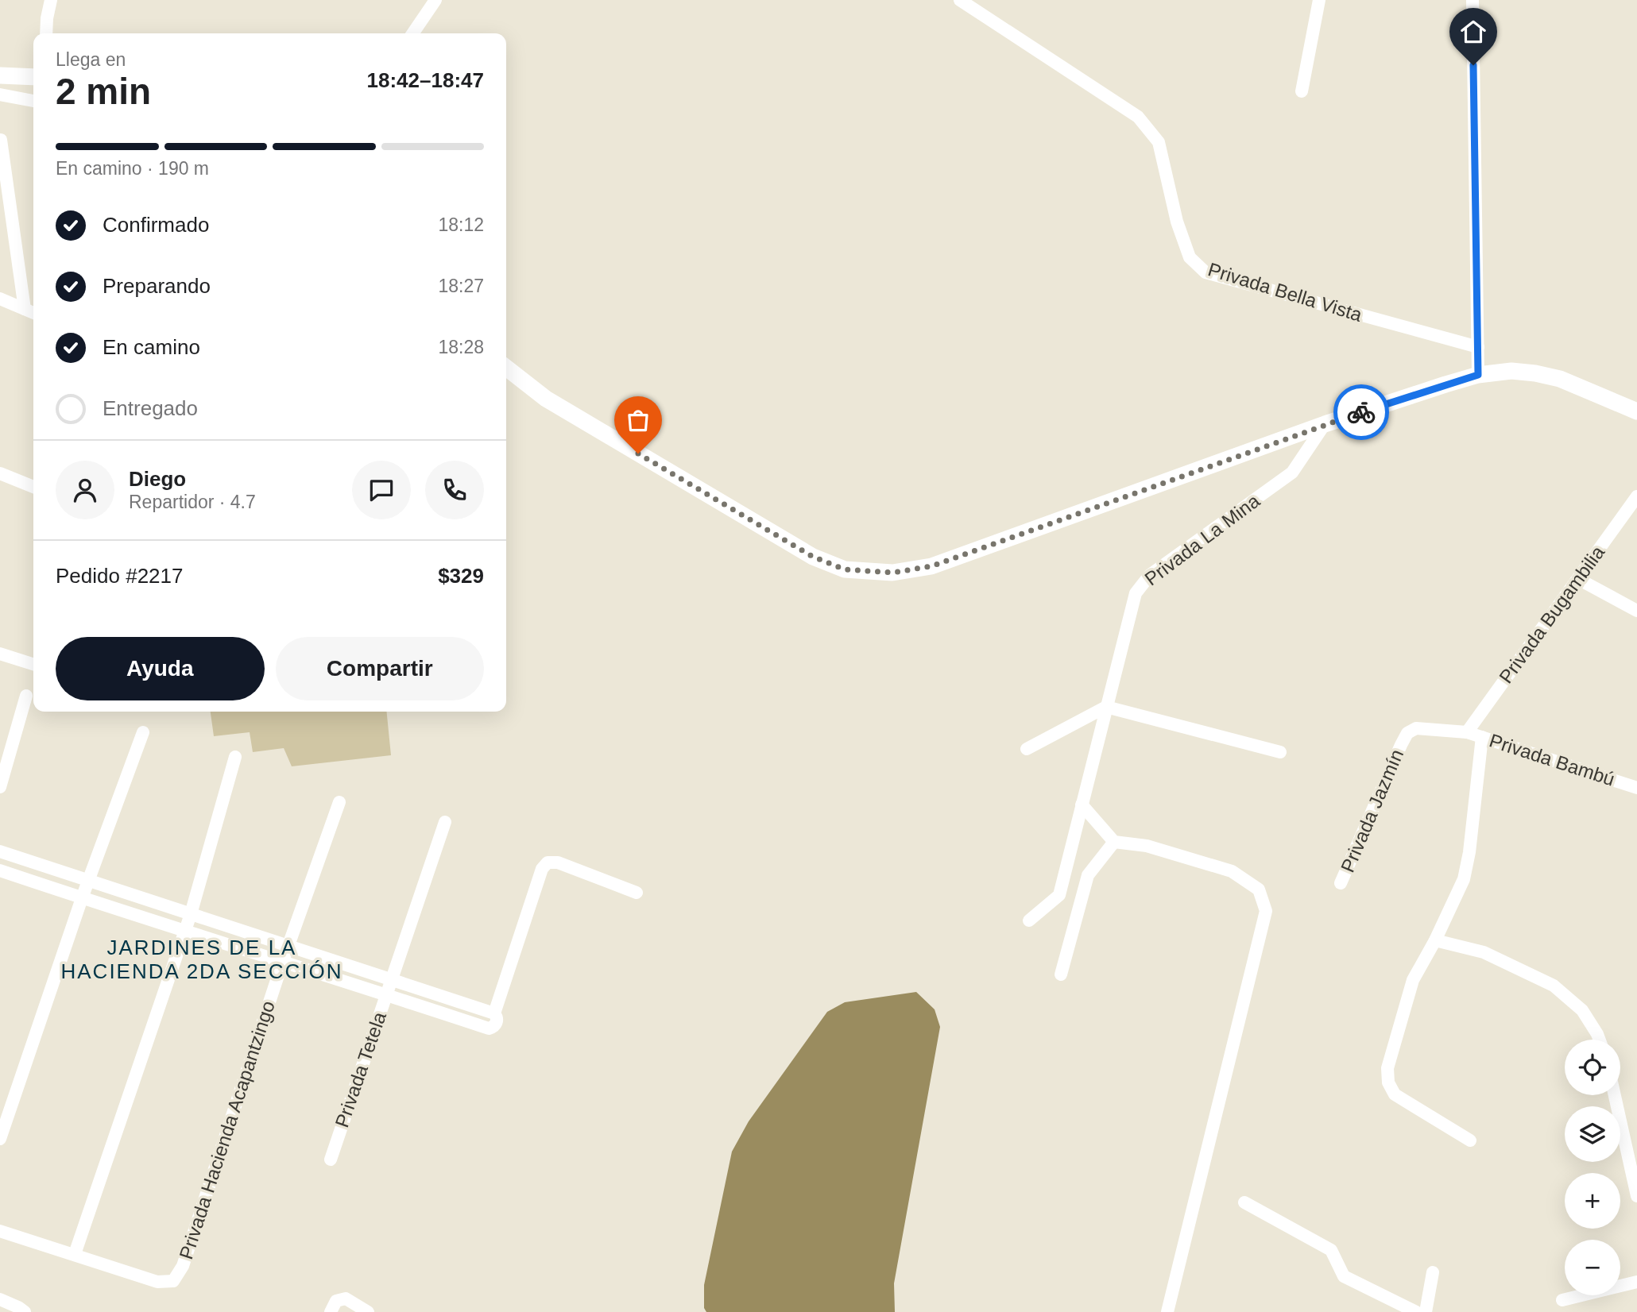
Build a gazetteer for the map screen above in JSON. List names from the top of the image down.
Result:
{
  "streets": {
    "street": [
      "Privada Bella Vista",
      "Privada La Mina",
      "Privada Bugambilia",
      "Privada Bambú",
      "Privada Jazmín",
      "Privada Tetela",
      "Privada Hacienda Acapantzingo"
    ]
  },
  "crossings": [
    ["Privada Bugambilia", "Privada Bambú"],
    ["Privada Bugambilia", "Privada Jazmín"],
    ["Privada Bambú", "Privada Jazmín"]
  ],
  "districts": ["JARDINES DE LA HACIENDA 2DA SECCIÓN"],
  "page": {
    "heading": ["2 min", "Llega en", "18:42–18:47"],
    "panel": [
      "Diego",
      "Repartidor · 4.7",
      "Pedido #2217",
      "$329"
    ],
    "bar": "En camino · 190 m",
    "list": [
      ["Confirmado", "18:12"],
      ["Preparando", "18:27"],
      ["En camino", "18:28"],
      "Entregado"
    ],
    "buttons": ["Ayuda", "Compartir"],
    "map_buttons": ["+", "−"]
  }
}
